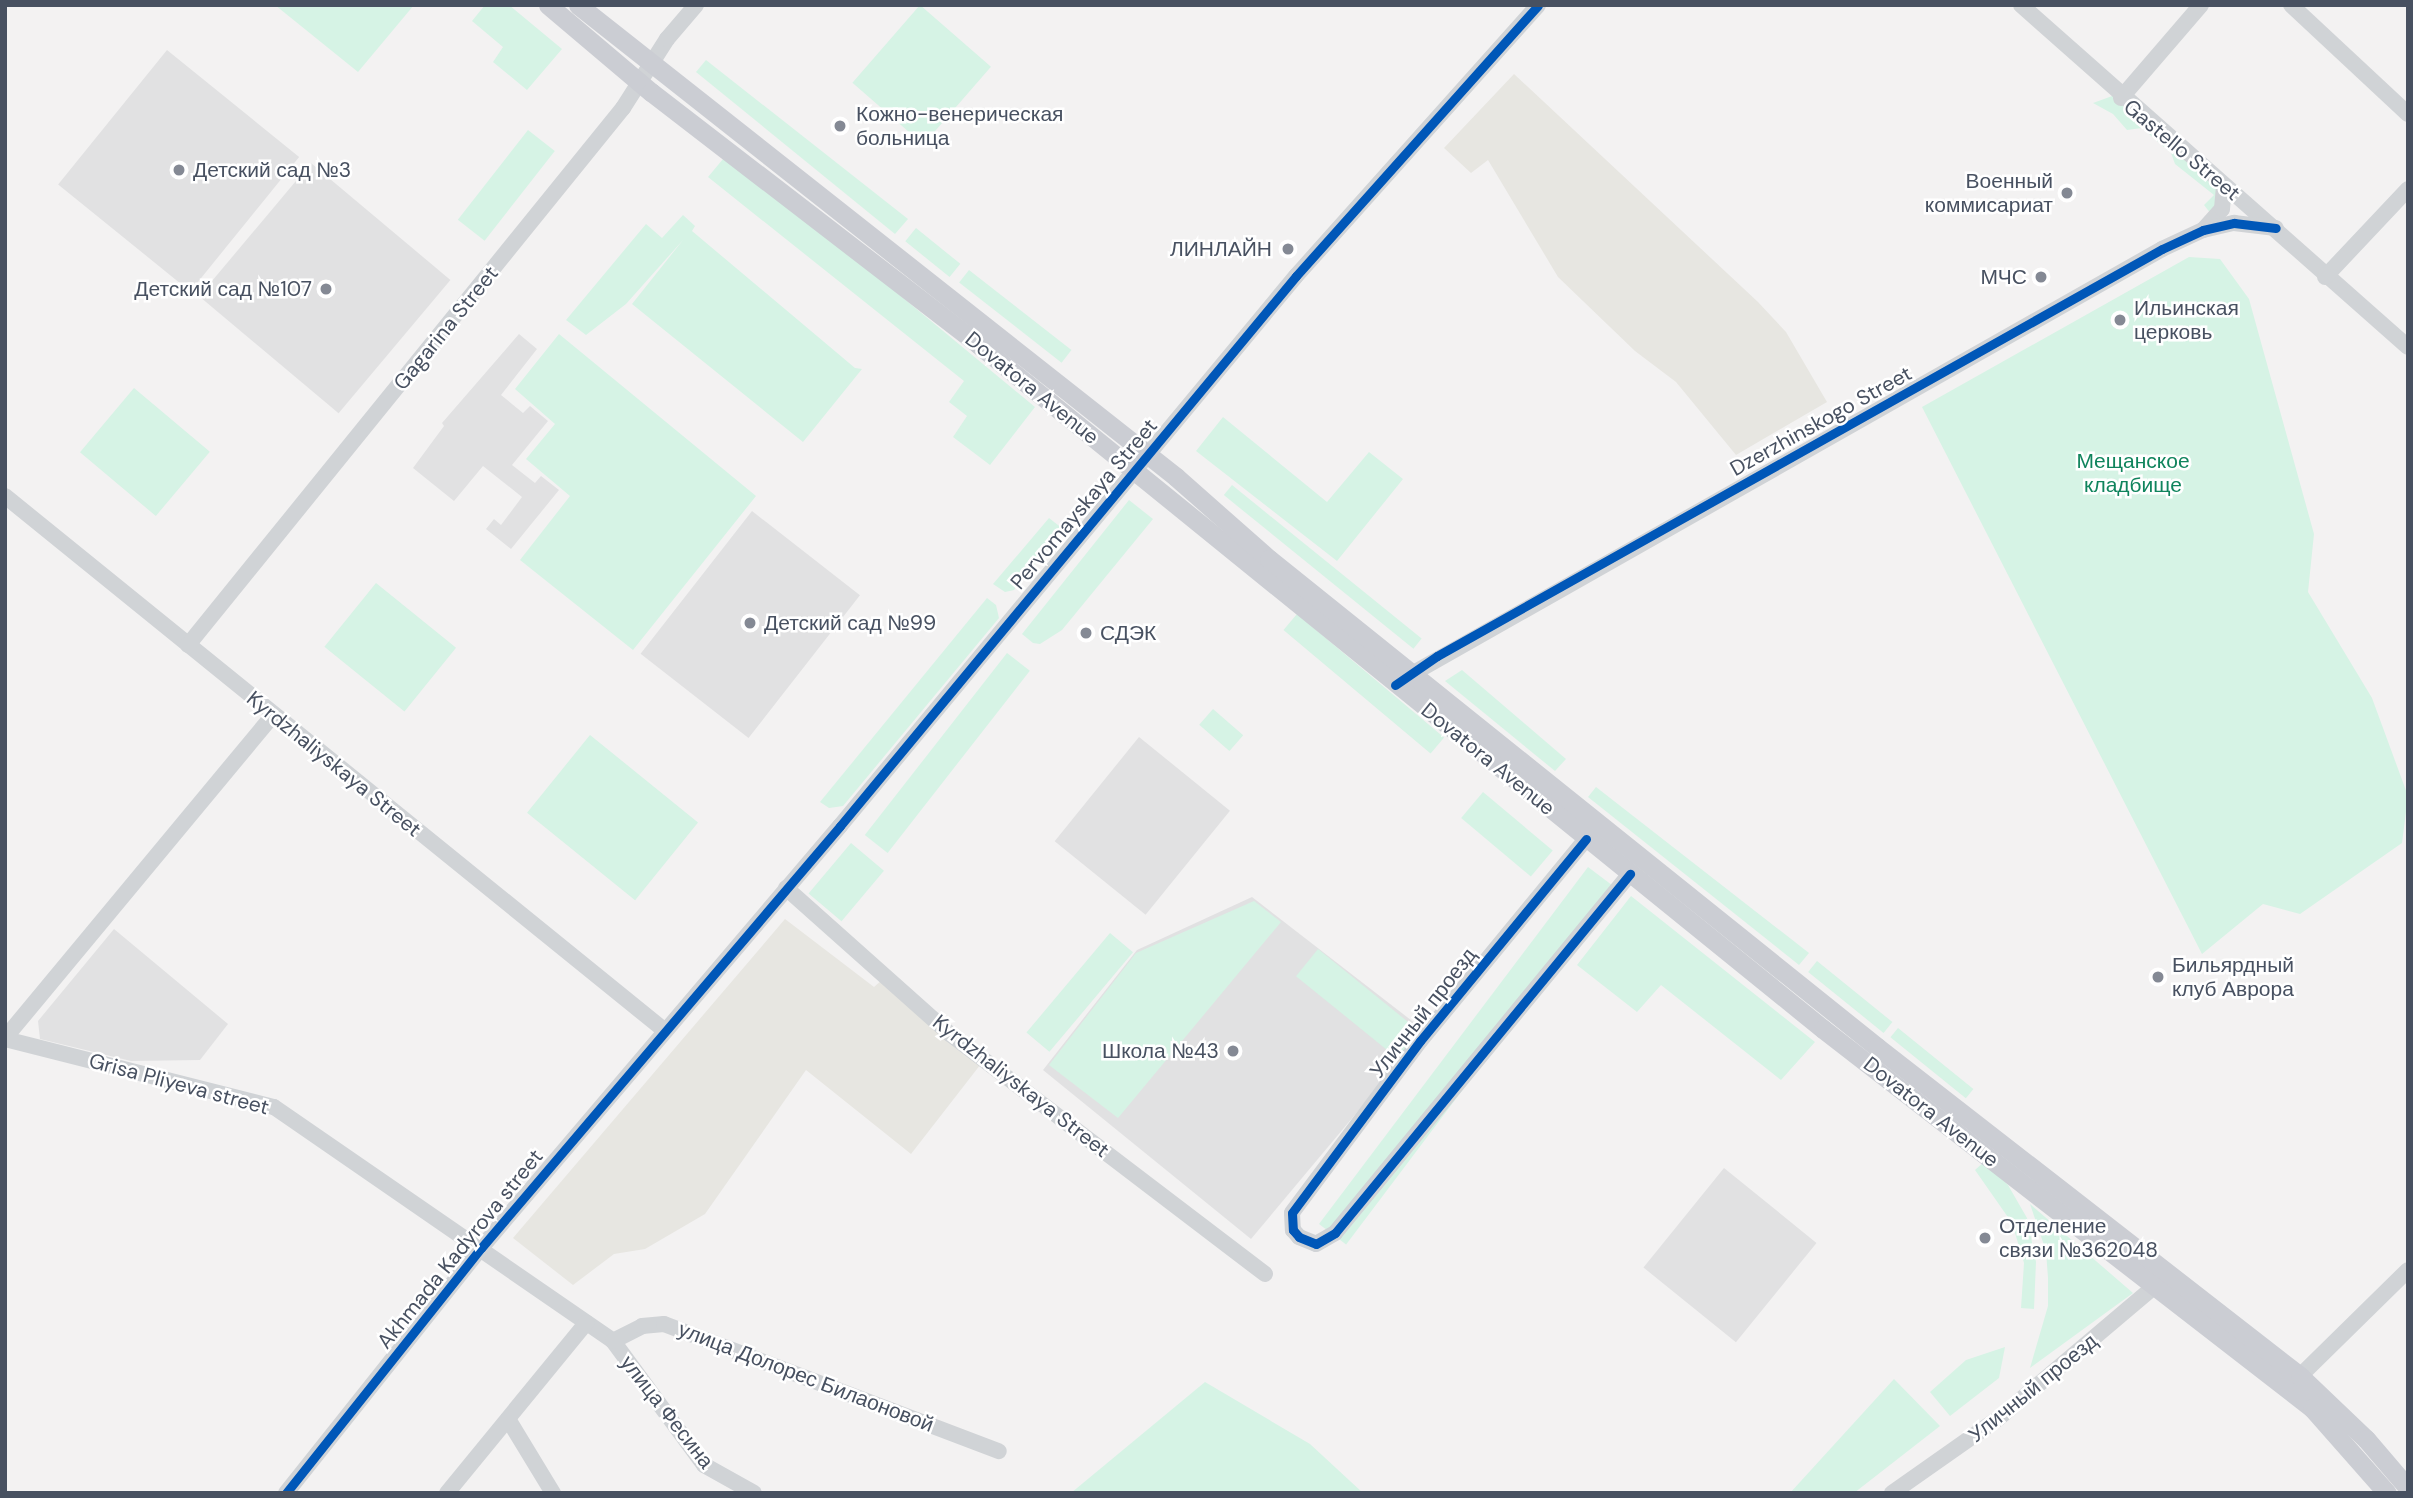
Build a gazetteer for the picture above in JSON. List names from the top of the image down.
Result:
{
  "streets": {
    "main road": ["Dovatora Avenue"],
    "street": [
      "Gastello Street",
      "Gagarina Street",
      "Dzerzhinskogo Street",
      "Pervomayskaya Street",
      "Kyrdzhaliyskaya Street",
      "Уличный проезд",
      "Grisa Pliyeva street",
      "Akhmada Kadyrova street",
      "улица Долорес Билаоновой",
      "улица Фесина"
    ]
  },
  "crossings": [
    ["Gastello Street", "Dzerzhinskogo Street"],
    ["Gagarina Street", "Dovatora Avenue"],
    ["Gagarina Street", "Kyrdzhaliyskaya Street"],
    ["Dovatora Avenue", "Dzerzhinskogo Street"],
    ["Dovatora Avenue", "Pervomayskaya Street"],
    ["Dovatora Avenue", "Уличный проезд"],
    ["Pervomayskaya Street", "Kyrdzhaliyskaya Street"],
    ["Pervomayskaya Street", "Akhmada Kadyrova street"],
    ["Kyrdzhaliyskaya Street", "Akhmada Kadyrova street"],
    ["Grisa Pliyeva street", "Akhmada Kadyrova street"],
    ["Grisa Pliyeva street", "улица Фесина"],
    ["улица Долорес Билаоновой", "улица Фесина"]
  ],
  "parks": ["Мещанское кладбище"],
  "places": [
    "Кожно-венерическая больница",
    "Детский сад №3",
    "Военный коммисариат",
    "ЛИНЛАЙН",
    "МЧС",
    "Детский сад №107",
    "Ильинская церковь",
    "Детский сад №99",
    "СДЭК",
    "Бильярдный клуб Аврора",
    "Школа №43",
    "Отделение связи №362048"
  ]
}
